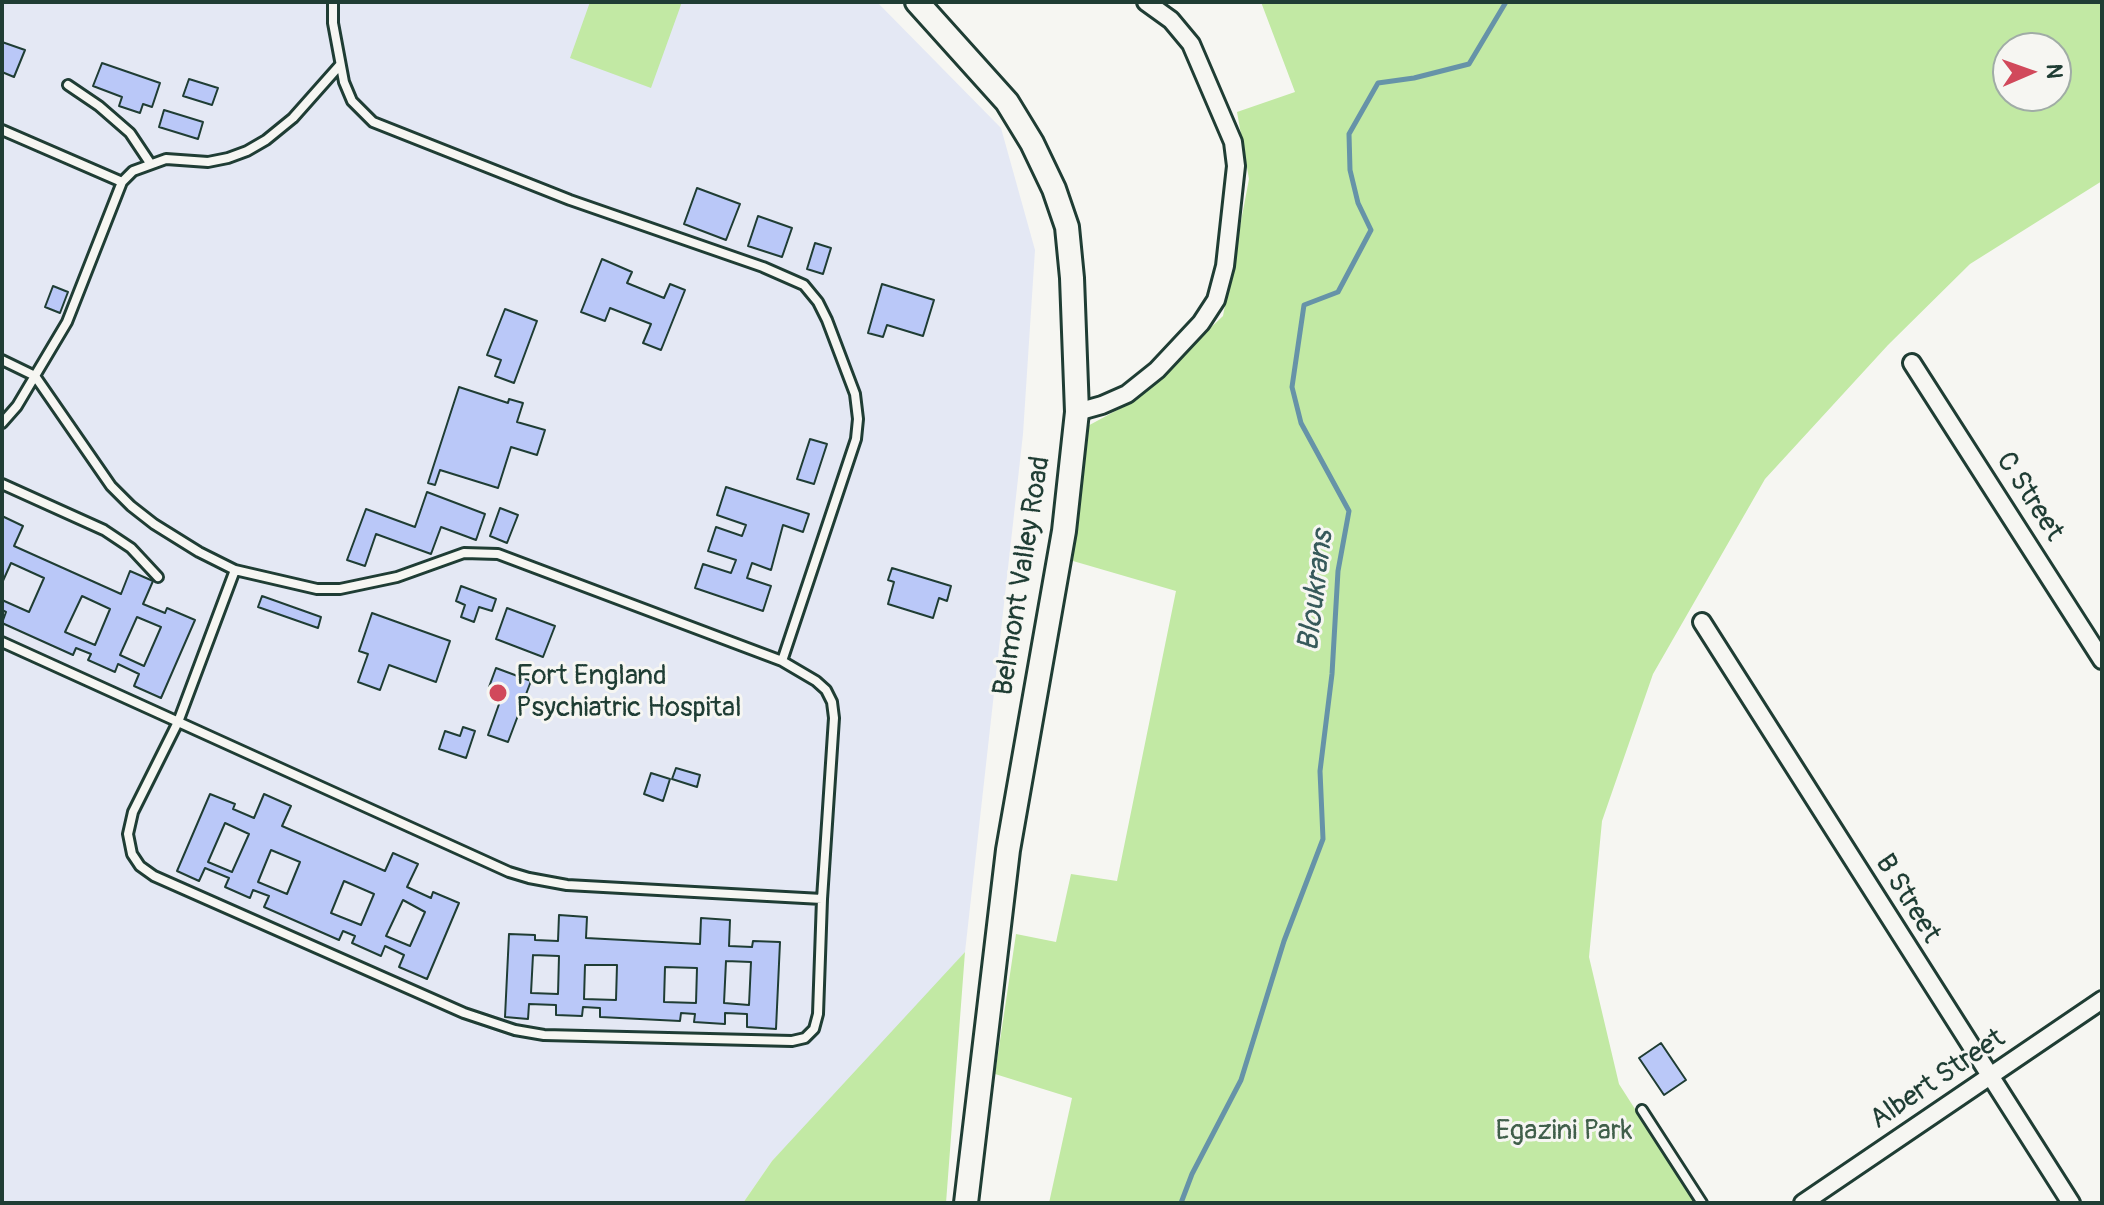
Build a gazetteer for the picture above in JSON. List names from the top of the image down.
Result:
{
  "streets": {
    "street": [
      "C Street",
      "Belmont Valley Road",
      "B Street",
      "Albert Street"
    ]
  },
  "crossings": [
    ["B Street", "Albert Street"]
  ],
  "water": ["Bloukrans"],
  "parks": ["Egazini Park"],
  "places": ["Fort England Psychiatric Hospital"],
  "north": "right"
}
